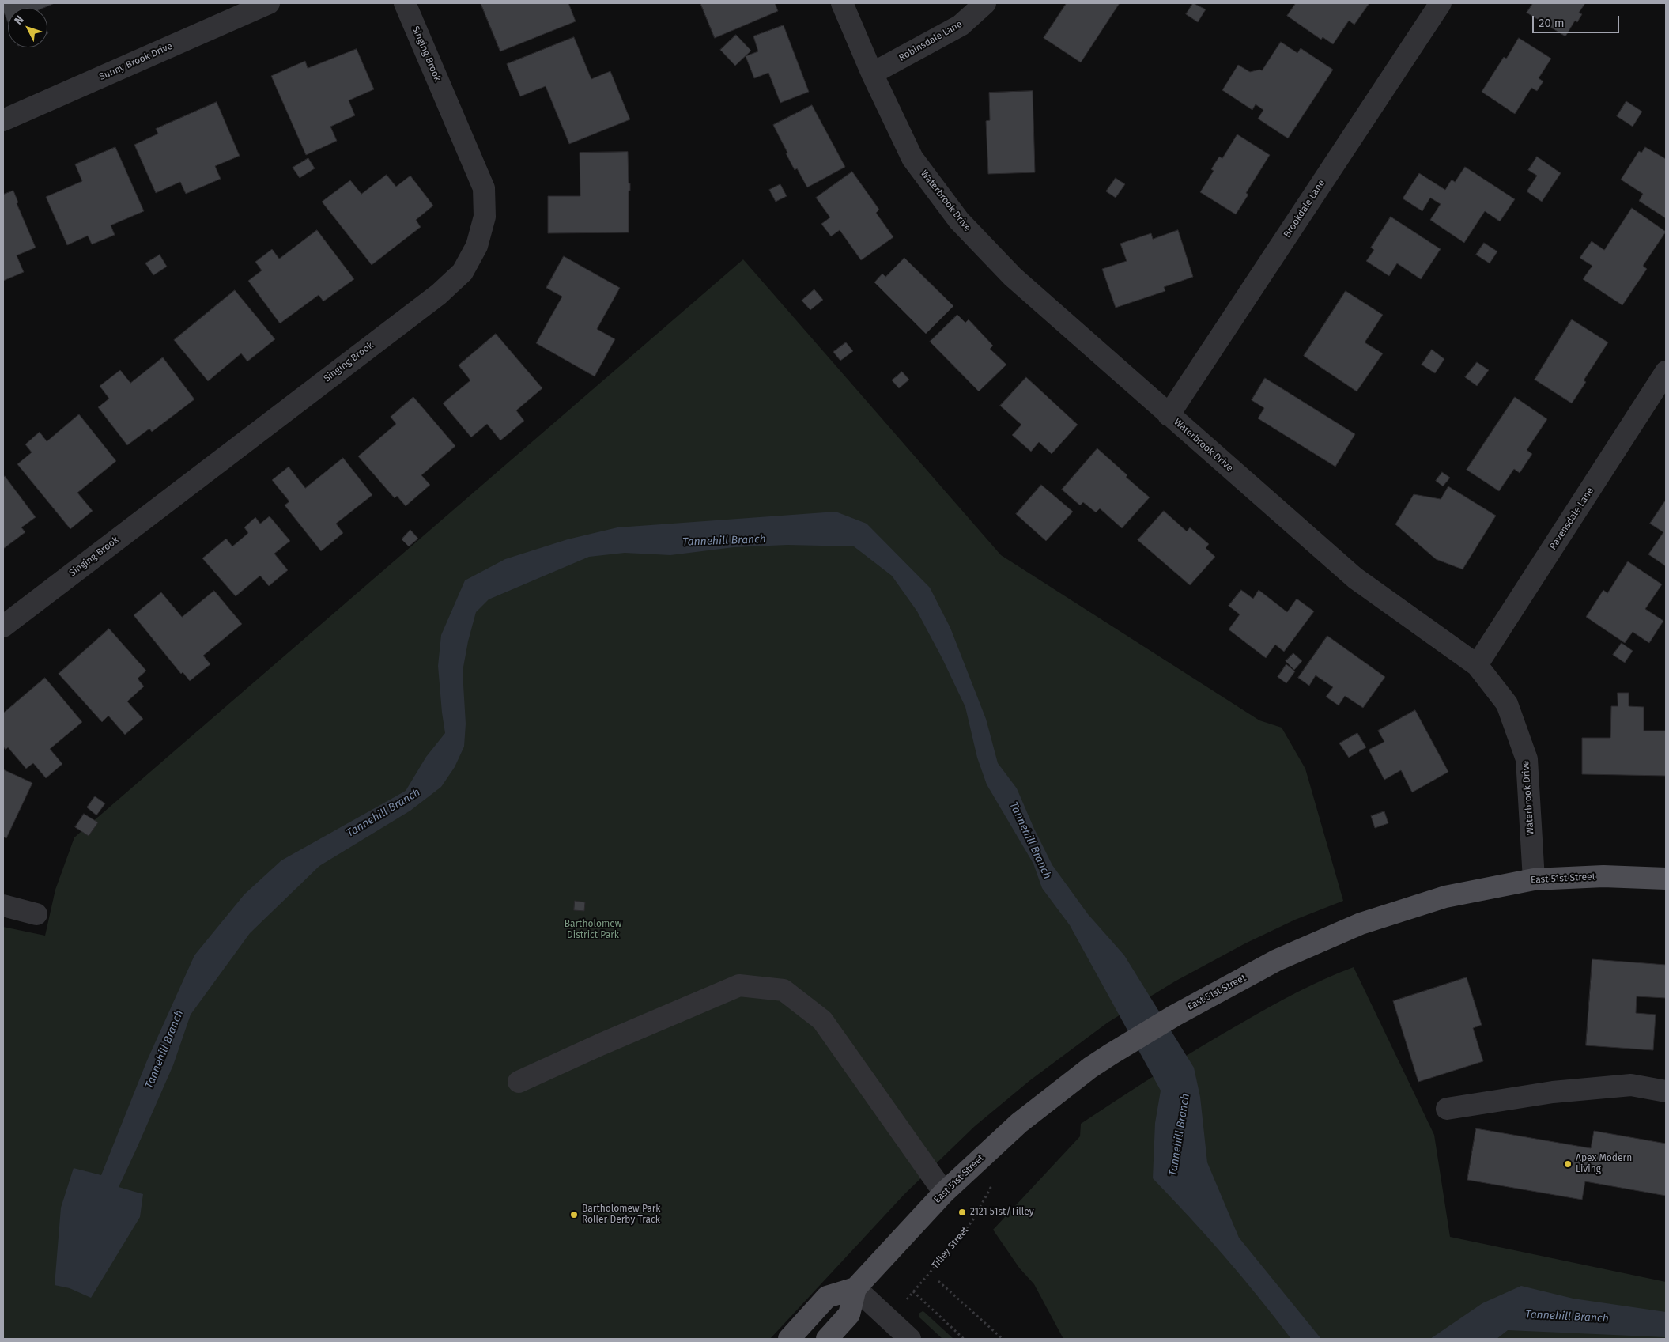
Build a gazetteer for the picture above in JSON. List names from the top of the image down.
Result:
{
  "streets": {
    "main road": ["East 51st Street"],
    "street": [
      "Robinsdale Lane",
      "Singing Brook",
      "Sunny Brook Drive",
      "Waterbrook Drive",
      "Brookdale Lane",
      "Ravensdale Lane"
    ],
    "path": ["Tilley Street"]
  },
  "crossings": [
    ["Robinsdale Lane", "Waterbrook Drive"],
    ["Waterbrook Drive", "Brookdale Lane"],
    ["Waterbrook Drive", "Ravensdale Lane"],
    ["Waterbrook Drive", "East 51st Street"]
  ],
  "water": ["Tannehill Branch"],
  "parks": ["Bartholomew District Park"],
  "places": ["Apex Modern Living", "2121 51st/Tilley", "Bartholomew Park Roller Derby Track"],
  "scale_bar": "20 m",
  "north": "top left"
}
